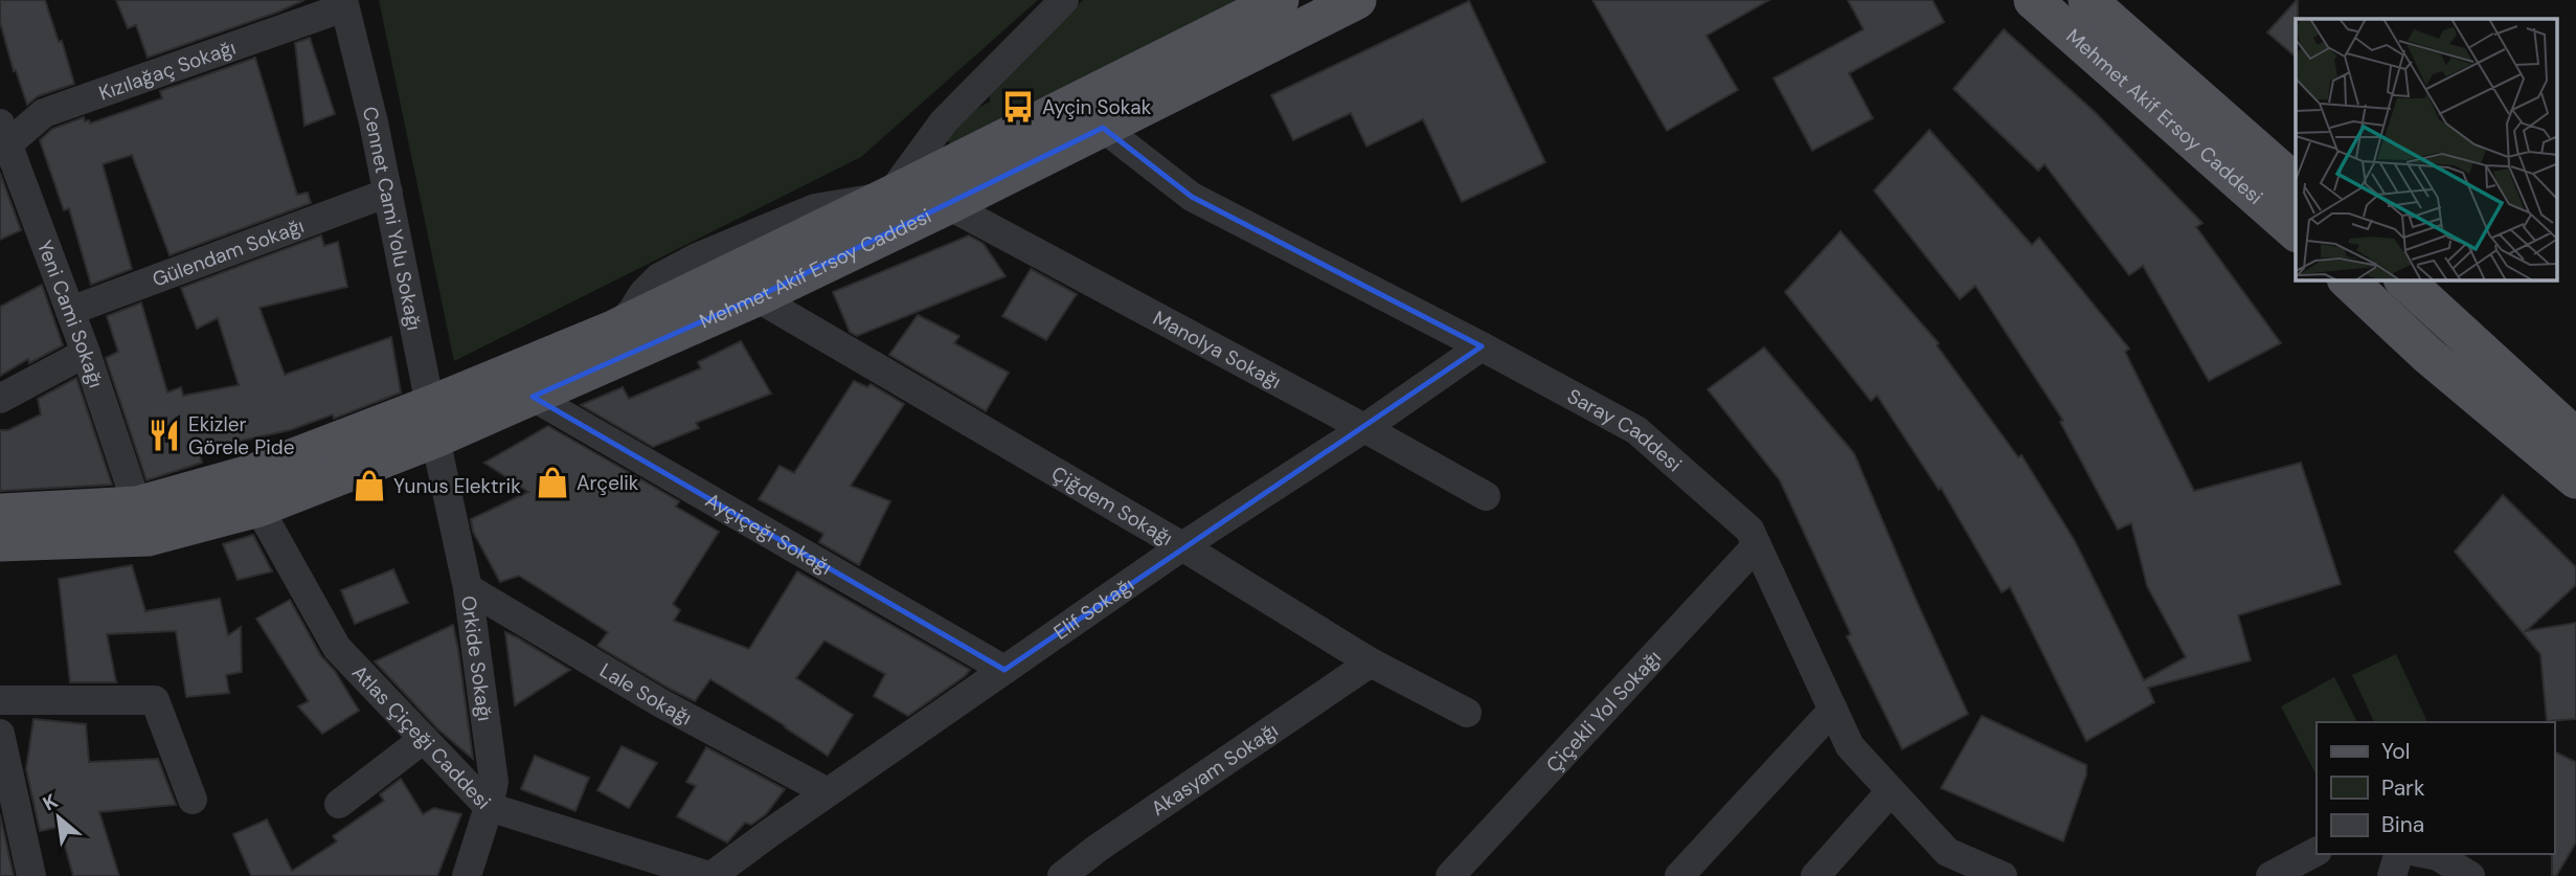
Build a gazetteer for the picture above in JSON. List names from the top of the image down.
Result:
{
  "streets": {
    "main road": ["Mehmet Akif Ersoy Caddesi"],
    "street": [
      "Kızılağaç Sokağı",
      "Cennet Cami Yolu Sokağı",
      "Gülendam Sokağı",
      "Yeni Cami Sokağı",
      "Manolya Sokağı",
      "Saray Caddesi",
      "Çiğdem Sokağı",
      "Ayçiçeği Sokağı",
      "Elif Sokağı",
      "Orkide Sokağı",
      "Lale Sokağı",
      "Çiçekli Yol Sokağı",
      "Atlas Çiçeği Caddesi",
      "Akasyam Sokağı"
    ]
  },
  "crossings": [
    ["Kızılağaç Sokağı", "Cennet Cami Yolu Sokağı"],
    ["Kızılağaç Sokağı", "Yeni Cami Sokağı"],
    ["Mehmet Akif Ersoy Caddesi", "Cennet Cami Yolu Sokağı"],
    ["Mehmet Akif Ersoy Caddesi", "Yeni Cami Sokağı"],
    ["Mehmet Akif Ersoy Caddesi", "Manolya Sokağı"],
    ["Mehmet Akif Ersoy Caddesi", "Saray Caddesi"],
    ["Mehmet Akif Ersoy Caddesi", "Çiğdem Sokağı"],
    ["Mehmet Akif Ersoy Caddesi", "Ayçiçeği Sokağı"],
    ["Mehmet Akif Ersoy Caddesi", "Orkide Sokağı"],
    ["Mehmet Akif Ersoy Caddesi", "Atlas Çiçeği Caddesi"],
    ["Cennet Cami Yolu Sokağı", "Gülendam Sokağı"],
    ["Cennet Cami Yolu Sokağı", "Orkide Sokağı"],
    ["Gülendam Sokağı", "Yeni Cami Sokağı"],
    ["Manolya Sokağı", "Elif Sokağı"],
    ["Saray Caddesi", "Elif Sokağı"],
    ["Saray Caddesi", "Çiçekli Yol Sokağı"],
    ["Çiğdem Sokağı", "Elif Sokağı"],
    ["Çiğdem Sokağı", "Akasyam Sokağı"],
    ["Ayçiçeği Sokağı", "Elif Sokağı"],
    ["Elif Sokağı", "Lale Sokağı"],
    ["Elif Sokağı", "Atlas Çiçeği Caddesi"],
    ["Orkide Sokağı", "Lale Sokağı"],
    ["Orkide Sokağı", "Atlas Çiçeği Caddesi"]
  ],
  "places": {
    "bus stop": ["Ayçin Sokak"],
    "restaurant": ["Ekizler Görele Pide"],
    "shop": ["Arçelik", "Yunus Elektrik"]
  },
  "legend": ["Yol", "Park", "Bina"],
  "north": "top left"
}
